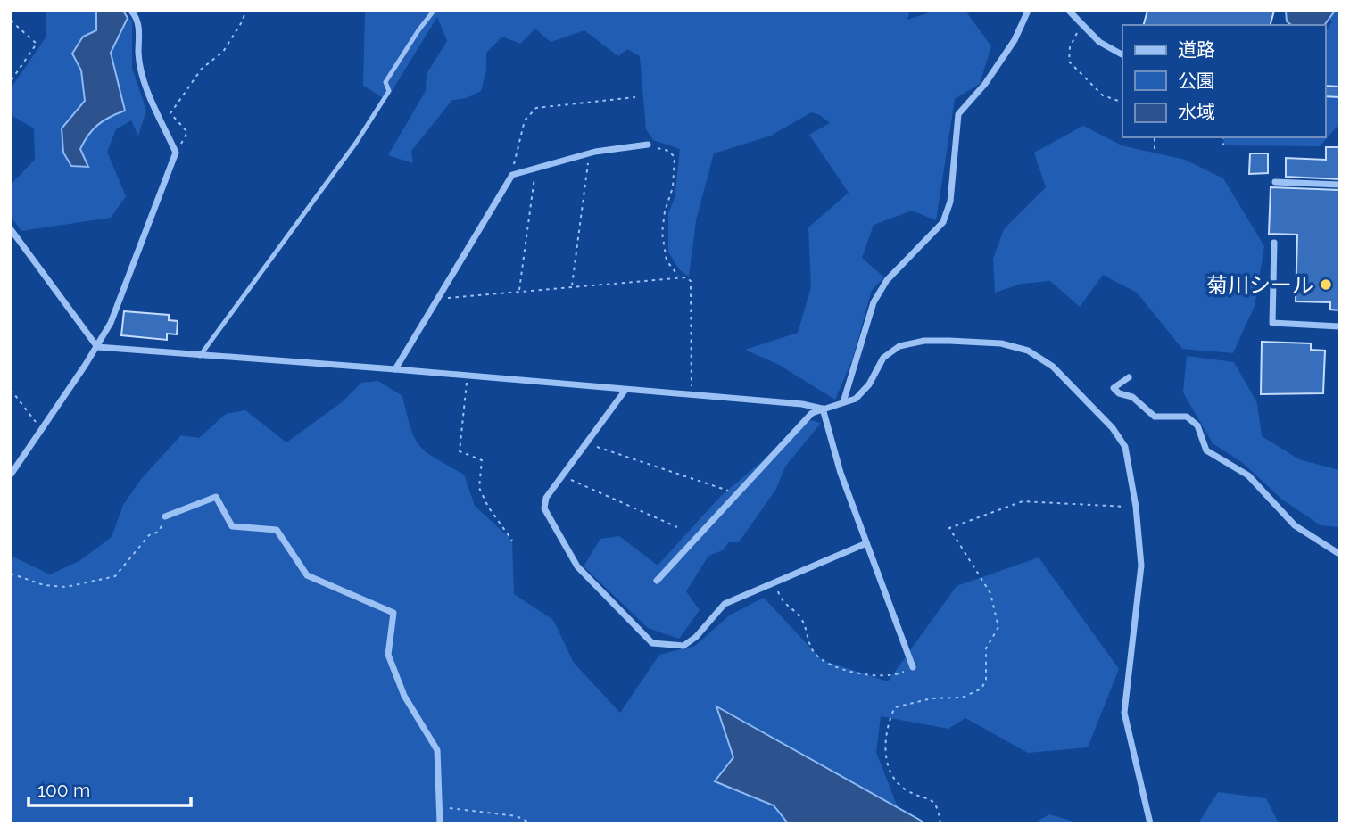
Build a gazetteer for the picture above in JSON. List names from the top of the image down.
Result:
{
  "places": ["菊川シール"],
  "legend": ["道路", "公園", "水域"],
  "scale_bar": "100 m"
}
